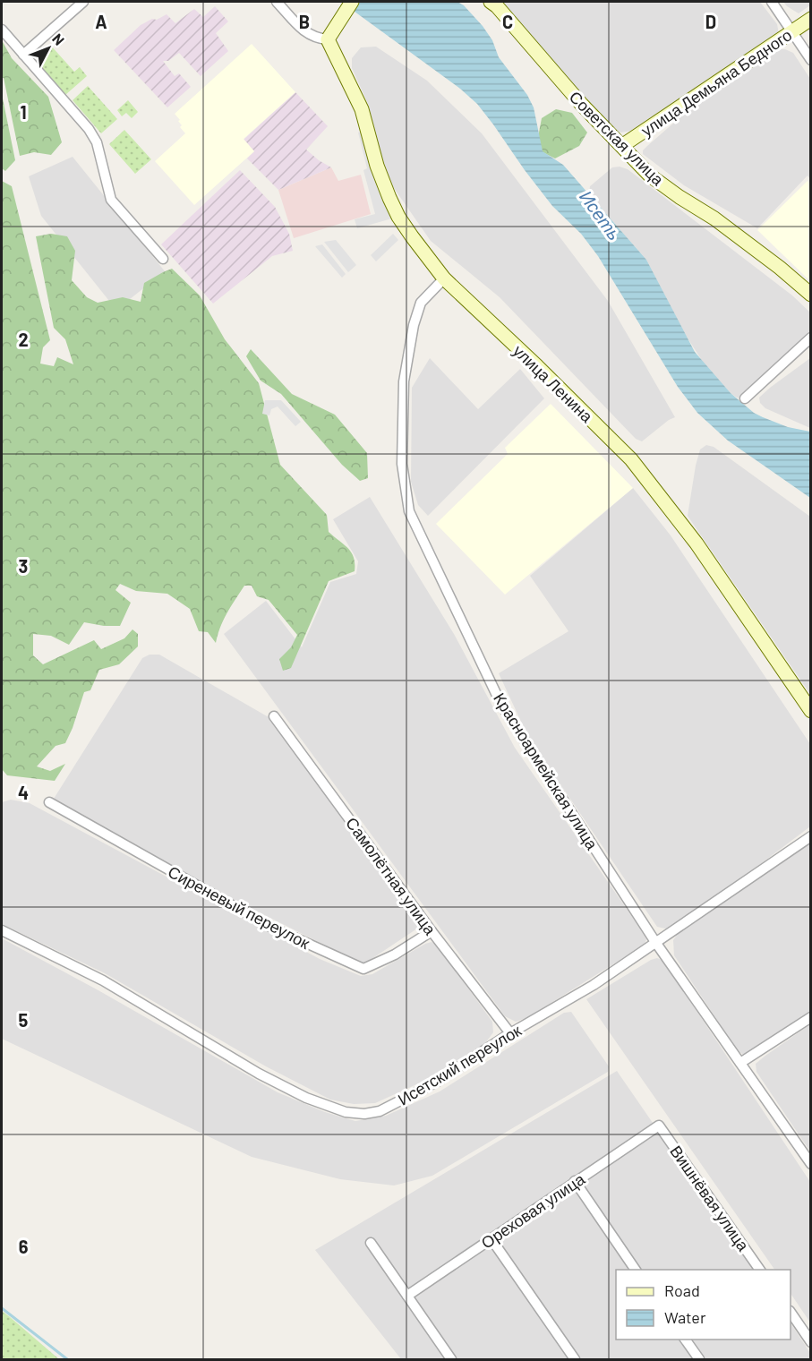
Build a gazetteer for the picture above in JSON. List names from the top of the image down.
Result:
{
  "streets": {
    "street": [
      "улица Демьяна Бедного",
      "Советская улица",
      "улица Ленина",
      "Красноармейская улица",
      "Самолётная улица",
      "Сиреневый переулок",
      "Исетский переулок",
      "Вишнёвая улица",
      "Ореховая улица"
    ]
  },
  "crossings": [
    ["улица Демьяна Бедного", "Советская улица"],
    ["улица Ленина", "Красноармейская улица"],
    ["Красноармейская улица", "Исетский переулок"],
    ["Самолётная улица", "Сиреневый переулок"],
    ["Самолётная улица", "Исетский переулок"],
    ["Вишнёвая улица", "Ореховая улица"]
  ],
  "water": ["Исеть"],
  "legend": ["Road", "Water"],
  "north": "top right",
  "grid": {
    "columns": [
      "A",
      "B",
      "C",
      "D"
    ],
    "rows": [
      "1",
      "2",
      "3",
      "4",
      "5",
      "6"
    ]
  }
}
